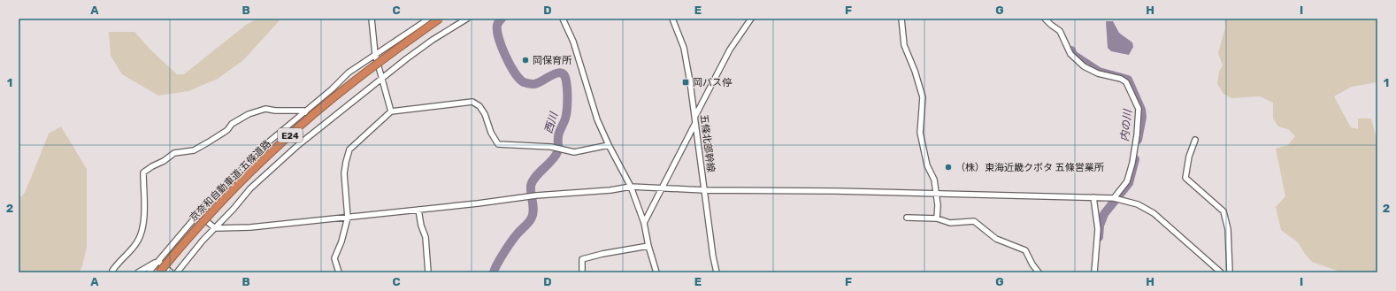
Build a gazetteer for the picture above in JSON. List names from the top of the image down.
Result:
{
  "streets": {
    "highway": ["E24", "京奈和自動車道;五條道路"],
    "street": ["五條北部幹線"]
  },
  "water": ["西川", "内の川"],
  "places": {
    "other": ["岡保育所", "（株）東海近畿クボタ 五條営業所"],
    "transit": ["岡バス停"]
  },
  "grid": {
    "columns": [
      "A",
      "B",
      "C",
      "D",
      "E",
      "F",
      "G",
      "H",
      "I"
    ],
    "rows": ["1", "2"]
  }
}
